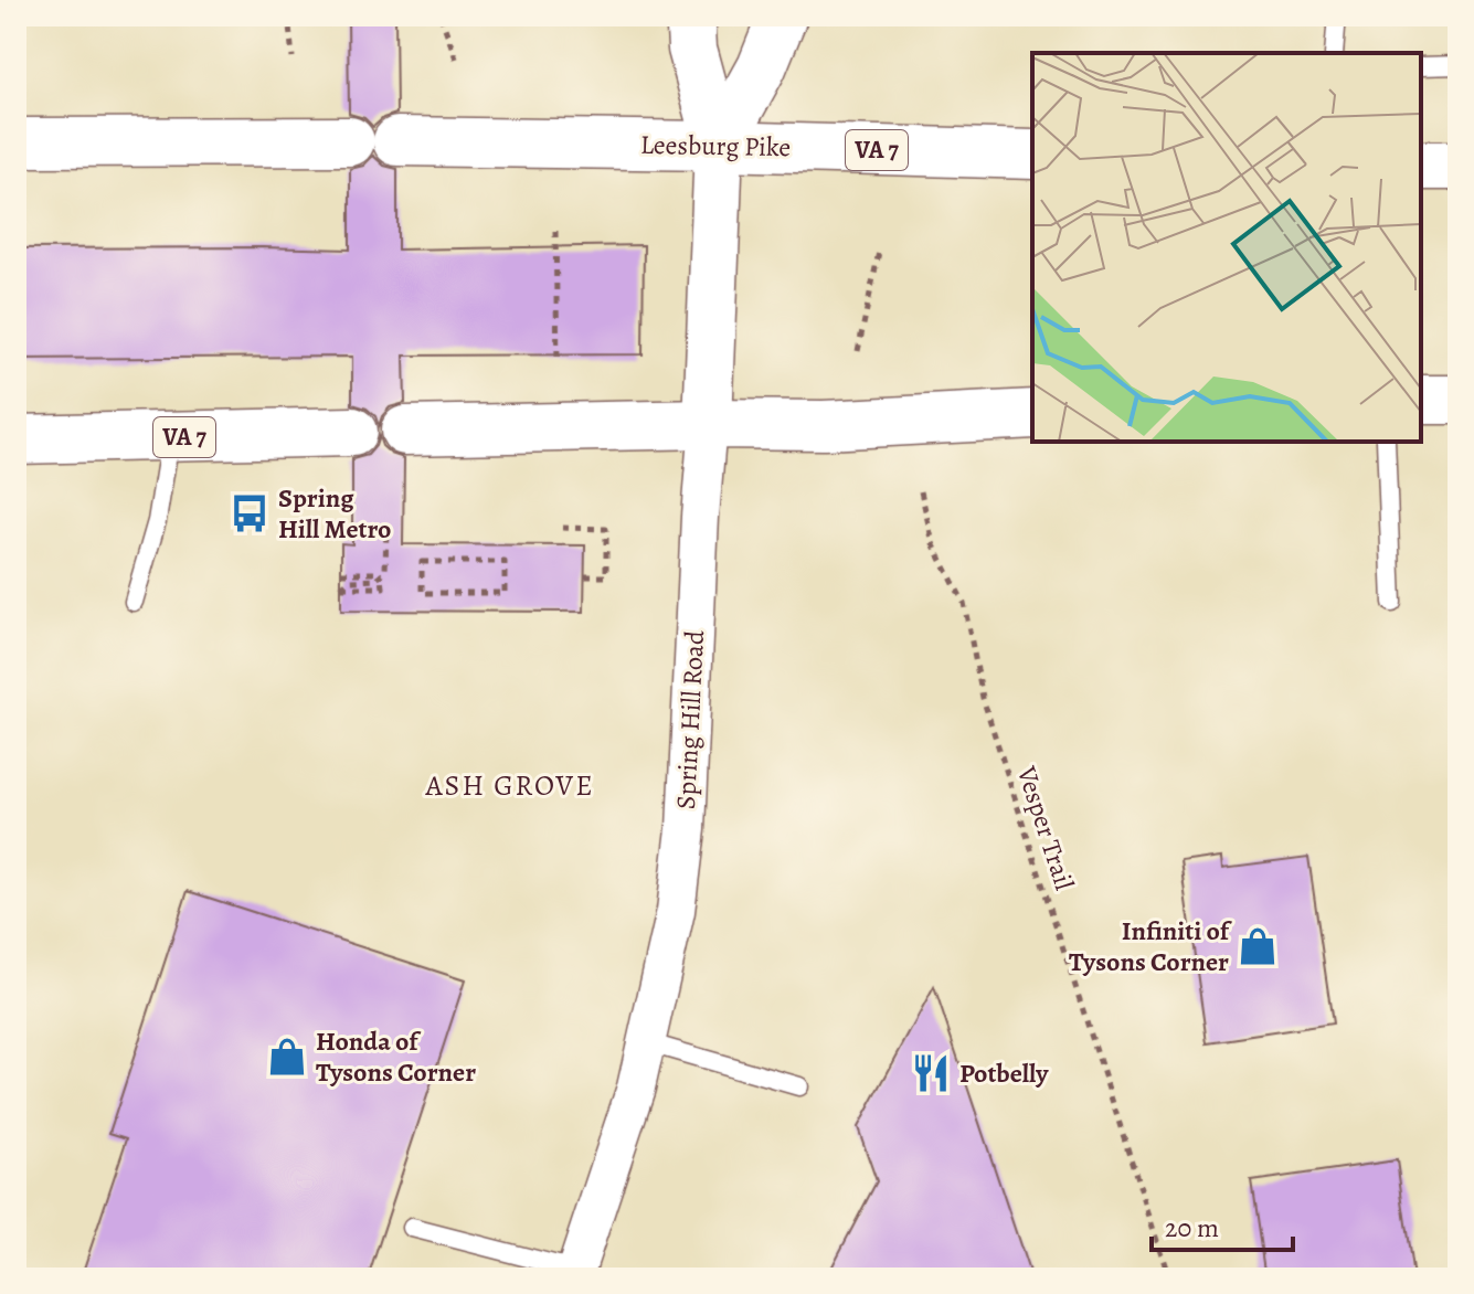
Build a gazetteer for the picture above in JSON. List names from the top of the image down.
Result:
{
  "streets": {
    "main road": ["Leesburg Pike", "VA 7", "Spring Hill Road"],
    "path": ["Vesper Trail"]
  },
  "crossings": [
    ["Leesburg Pike", "Spring Hill Road"]
  ],
  "districts": ["ASH GROVE"],
  "places": {
    "bus stop": ["Spring Hill Metro"],
    "shop": ["Infiniti of Tysons Corner", "Honda of Tysons Corner"],
    "restaurant": ["Potbelly"]
  },
  "scale_bar": "20 m"
}
